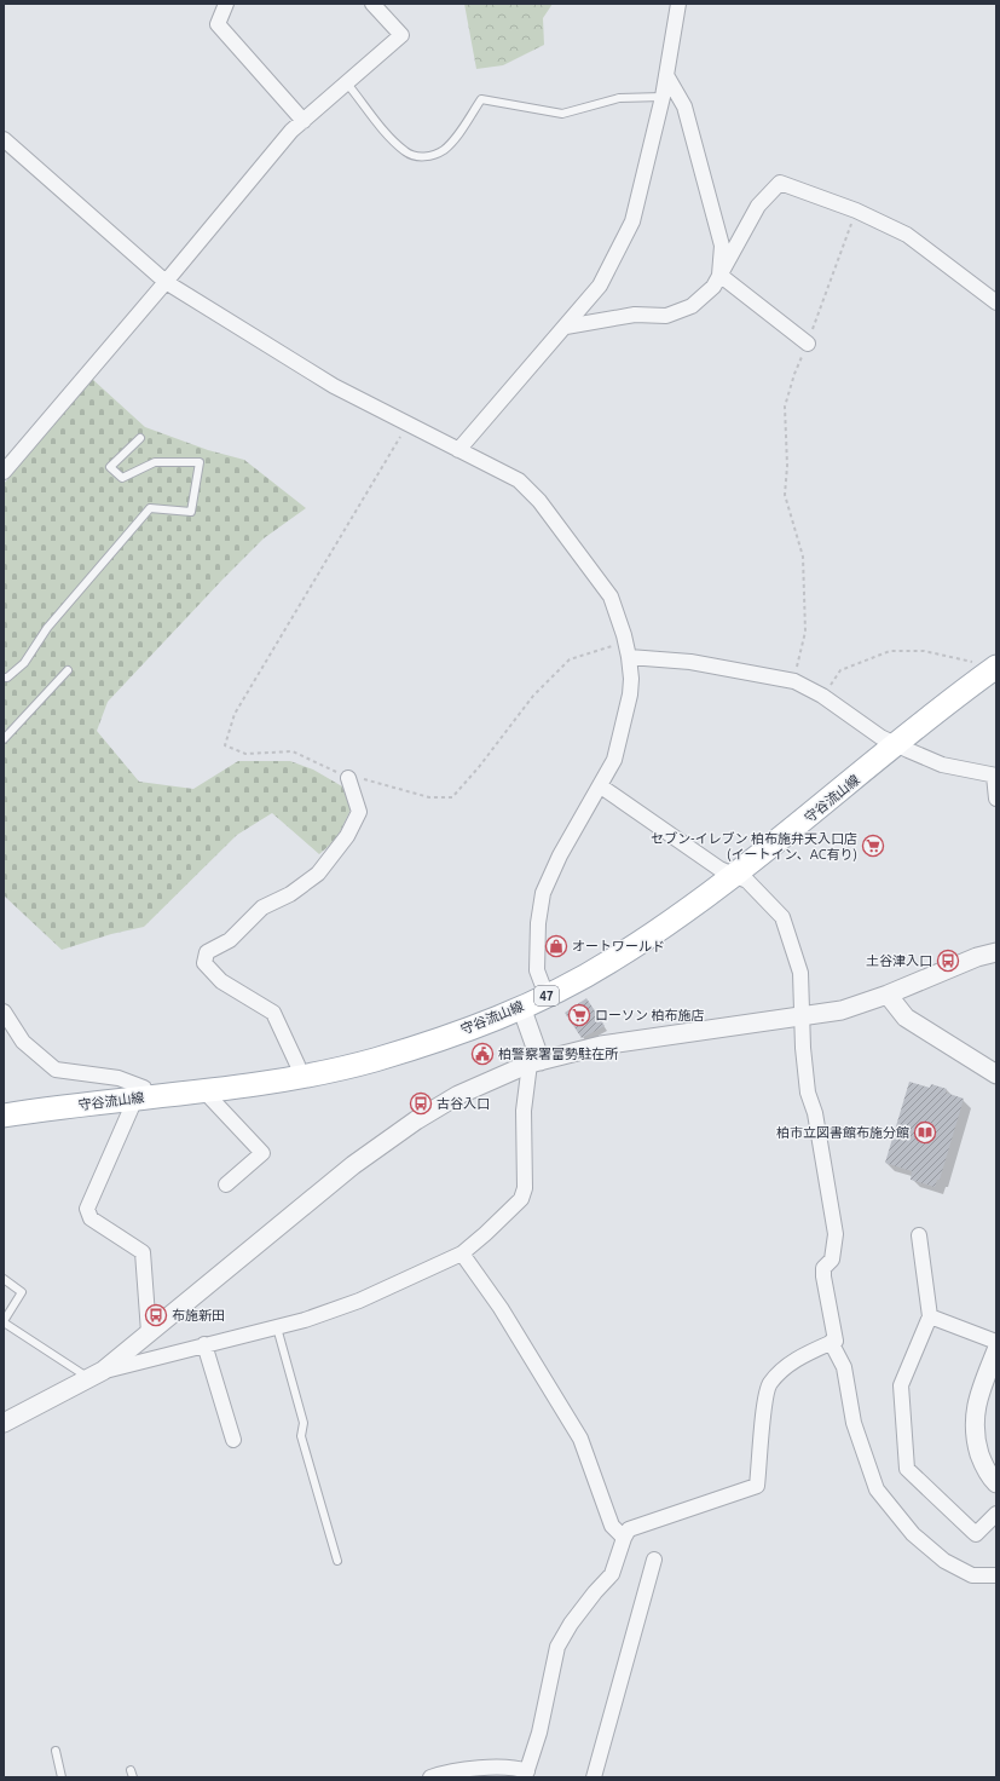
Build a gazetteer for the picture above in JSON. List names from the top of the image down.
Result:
{
  "streets": {
    "main road": ["守谷流山線", "47"]
  },
  "places": {
    "supermarket": ["セブン-イレブン 柏布施弁天入口店 (イートイン、AC有り)", "ローソン 柏布施店"],
    "shop": ["オートワールド"],
    "bus stop": ["土谷津入口", "古谷入口", "布施新田"],
    "public building": ["柏警察署富勢駐在所"],
    "library": ["柏市立図書館布施分館"]
  }
}
